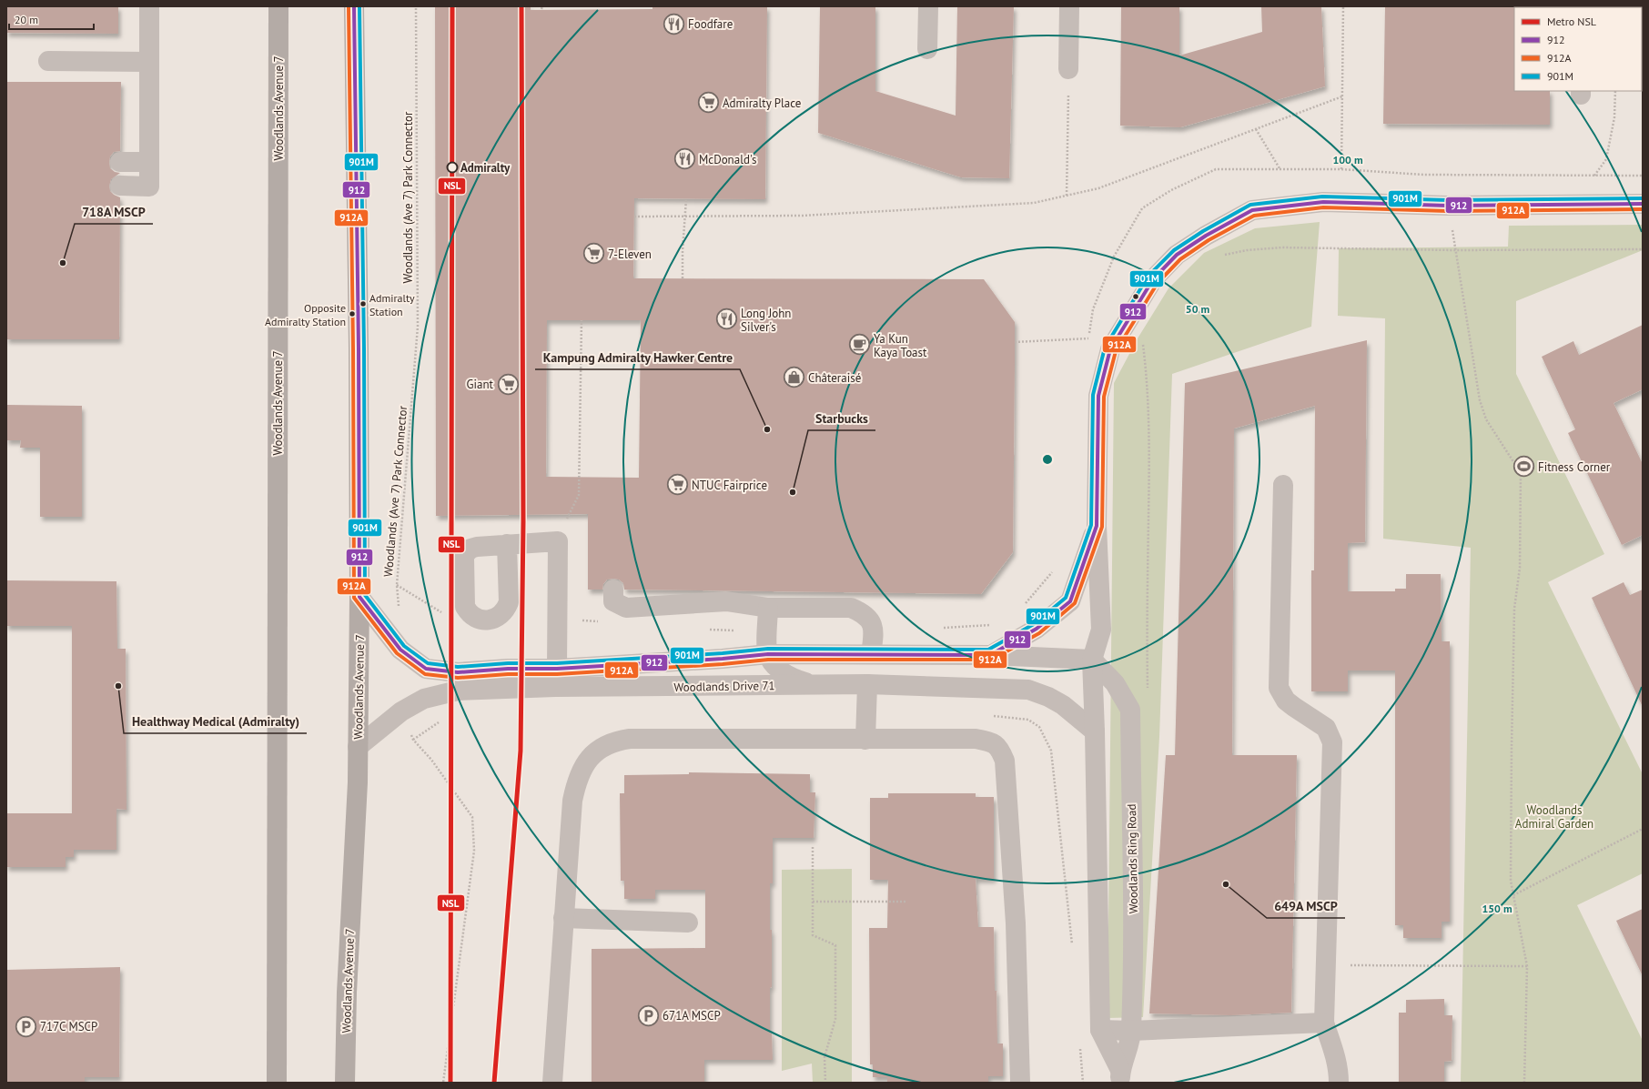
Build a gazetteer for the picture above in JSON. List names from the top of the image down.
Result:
{
  "streets": {
    "main road": ["Woodlands Avenue 7"],
    "street": ["Woodlands Drive 71", "Woodlands Ring Road"],
    "path": ["Woodlands (Ave 7) Park Connector"]
  },
  "crossings": [
    ["Woodlands Avenue 7", "Woodlands Drive 71"],
    ["Woodlands Drive 71", "Woodlands Ring Road"]
  ],
  "parks": ["Woodlands Admiral Garden"],
  "places": {
    "restaurant": ["Foodfare", "McDonald's", "Long John Silver's"],
    "supermarket": [
      "Admiralty Place",
      "7-Eleven",
      "Giant",
      "NTUC Fairprice"
    ],
    "other": [
      "Admiralty",
      "718A MSCP",
      "Admiralty Station",
      "Opposite Admiralty Station",
      "Kampung Admiralty Hawker Centre",
      "Starbucks",
      "Healthway Medical (Admiralty)",
      "649A MSCP"
    ],
    "cafe": ["Ya Kun Kaya Toast"],
    "shop": ["Châteraisé"],
    "sports": ["Fitness Corner"],
    "parking": ["671A MSCP", "717C MSCP"]
  },
  "lines": [
    "metro line NSL",
    "transit line 912",
    "transit line 912A",
    "transit line 901M"
  ],
  "legend": [
    "Metro NSL",
    "912",
    "912A",
    "901M"
  ],
  "scale_bar": "20 m",
  "rings": ["100 m", "50 m", "150 m"]
}
